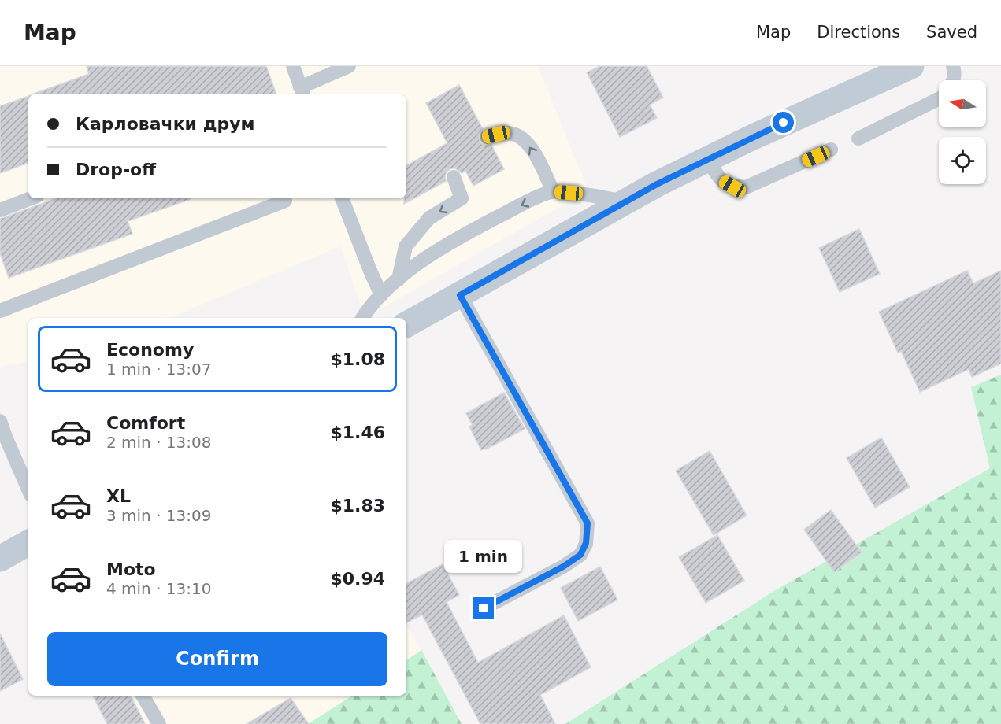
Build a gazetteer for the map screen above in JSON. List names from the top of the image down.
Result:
{
  "north": "left",
  "page": {
    "header": "Map",
    "nav": ["Map", "Directions", "Saved"],
    "banner": ["Карловачки друм", "Drop-off"],
    "list": [
      {
        "name": "Economy",
        "note": "1 min · 13:07",
        "value": "$1.08"
      },
      {
        "name": "Comfort",
        "note": "2 min · 13:08",
        "value": "$1.46"
      },
      {
        "name": "XL",
        "note": "3 min · 13:09",
        "value": "$1.83"
      },
      {
        "name": "Moto",
        "note": "4 min · 13:10",
        "value": "$0.94"
      }
    ],
    "bubble": "1 min",
    "buttons": "Confirm"
  }
}
